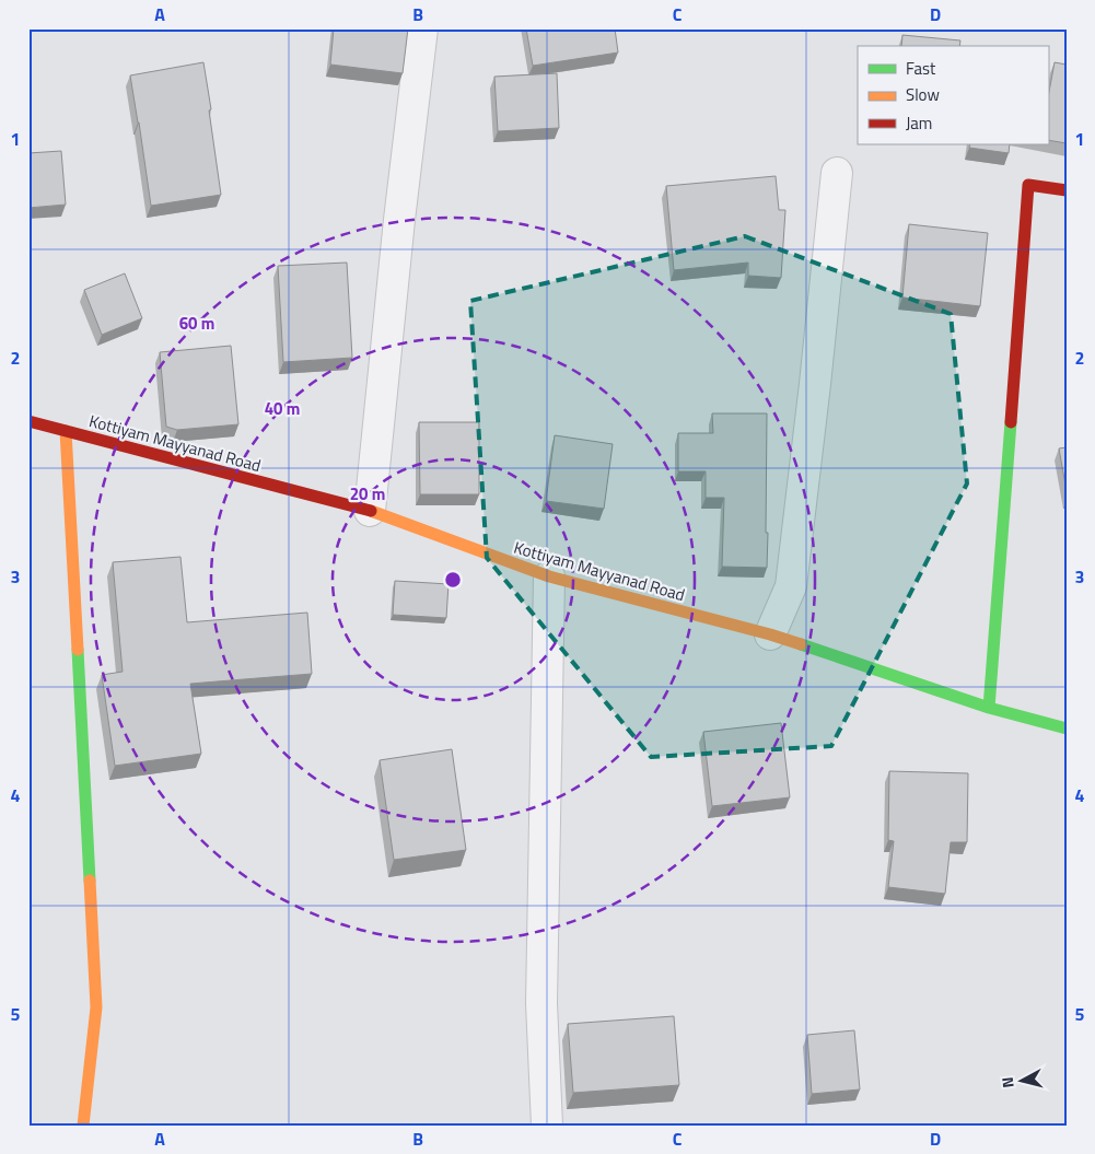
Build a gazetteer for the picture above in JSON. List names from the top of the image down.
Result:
{
  "streets": {
    "street": ["Kottiyam Mayyanad Road"]
  },
  "legend": ["Fast", "Slow", "Jam"],
  "north": "left",
  "grid": {
    "columns": [
      "A",
      "B",
      "C",
      "D"
    ],
    "rows": [
      "1",
      "2",
      "3",
      "4",
      "5"
    ]
  },
  "rings": ["60 m", "40 m", "20 m"]
}
